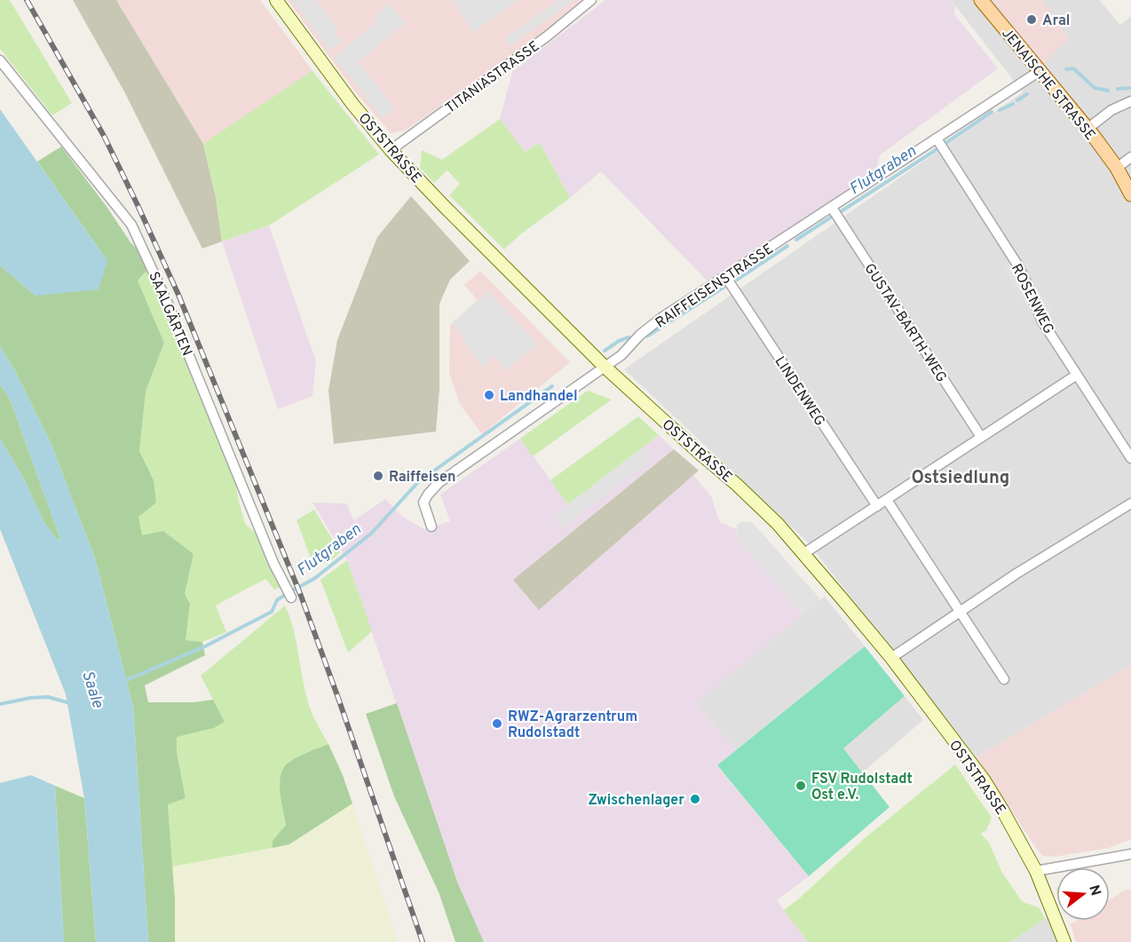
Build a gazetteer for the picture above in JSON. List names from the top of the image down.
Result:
{
  "streets": {
    "main road": ["JENAISCHE STRASSE"],
    "street": [
      "TITANIASTRASSE",
      "OSTSTRASSE",
      "RAIFFEISENSTRASSE",
      "ROSENWEG",
      "SAALGÄRTEN",
      "GUSTAV-BARTH-WEG",
      "LINDENWEG"
    ]
  },
  "crossings": [
    ["TITANIASTRASSE", "OSTSTRASSE"],
    ["JENAISCHE STRASSE", "RAIFFEISENSTRASSE"],
    ["OSTSTRASSE", "RAIFFEISENSTRASSE"],
    ["RAIFFEISENSTRASSE", "ROSENWEG"],
    ["RAIFFEISENSTRASSE", "GUSTAV-BARTH-WEG"],
    ["RAIFFEISENSTRASSE", "LINDENWEG"]
  ],
  "districts": ["Ostsiedlung"],
  "water": ["Flutgraben", "Saale"],
  "places": [
    "Aral",
    "Landhandel",
    "Raiffeisen",
    "RWZ-Agrarzentrum Rudolstadt",
    "FSV Rudolstadt Ost e.V.",
    "Zwischenlager"
  ],
  "north": "right"
}
